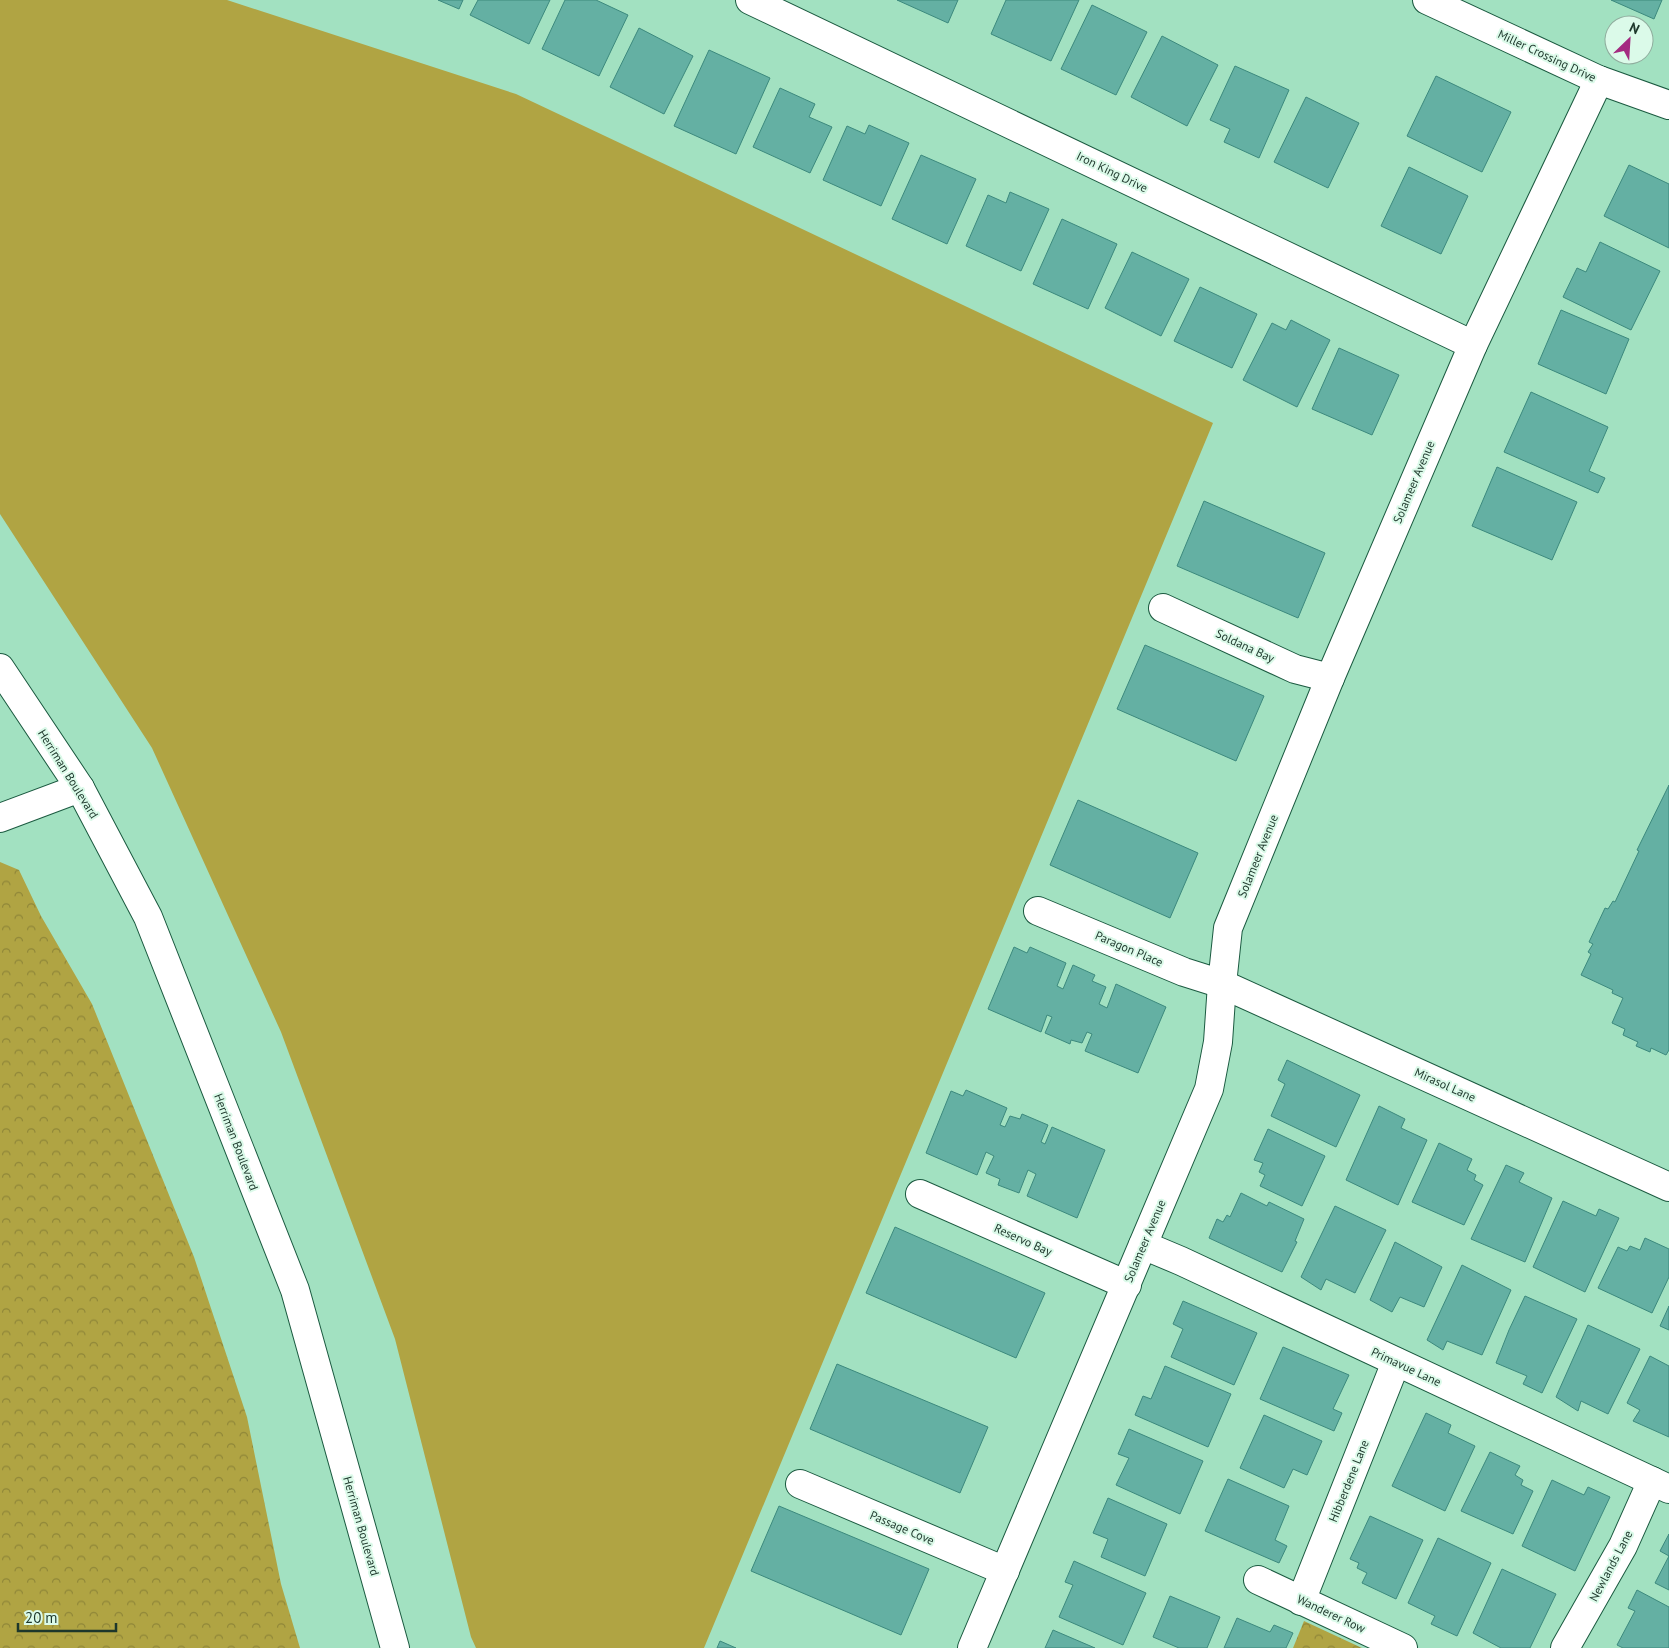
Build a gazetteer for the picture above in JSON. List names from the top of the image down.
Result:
{
  "streets": {
    "street": [
      "Miller Crossing Drive",
      "Iron King Drive",
      "Solameer Avenue",
      "Soldana Bay",
      "Herriman Boulevard",
      "Paragon Place",
      "Mirasol Lane",
      "Reservo Bay",
      "Primavue Lane",
      "Hibberdene Lane",
      "Passage Cove",
      "Newlands Lane",
      "Wanderer Row"
    ]
  },
  "crossings": [
    ["Miller Crossing Drive", "Solameer Avenue"],
    ["Iron King Drive", "Solameer Avenue"],
    ["Solameer Avenue", "Soldana Bay"],
    ["Solameer Avenue", "Paragon Place"],
    ["Solameer Avenue", "Mirasol Lane"],
    ["Solameer Avenue", "Reservo Bay"],
    ["Solameer Avenue", "Primavue Lane"],
    ["Solameer Avenue", "Passage Cove"],
    ["Paragon Place", "Mirasol Lane"],
    ["Primavue Lane", "Hibberdene Lane"],
    ["Primavue Lane", "Newlands Lane"],
    ["Hibberdene Lane", "Wanderer Row"]
  ],
  "scale_bar": "20 m",
  "north": "top right"
}
